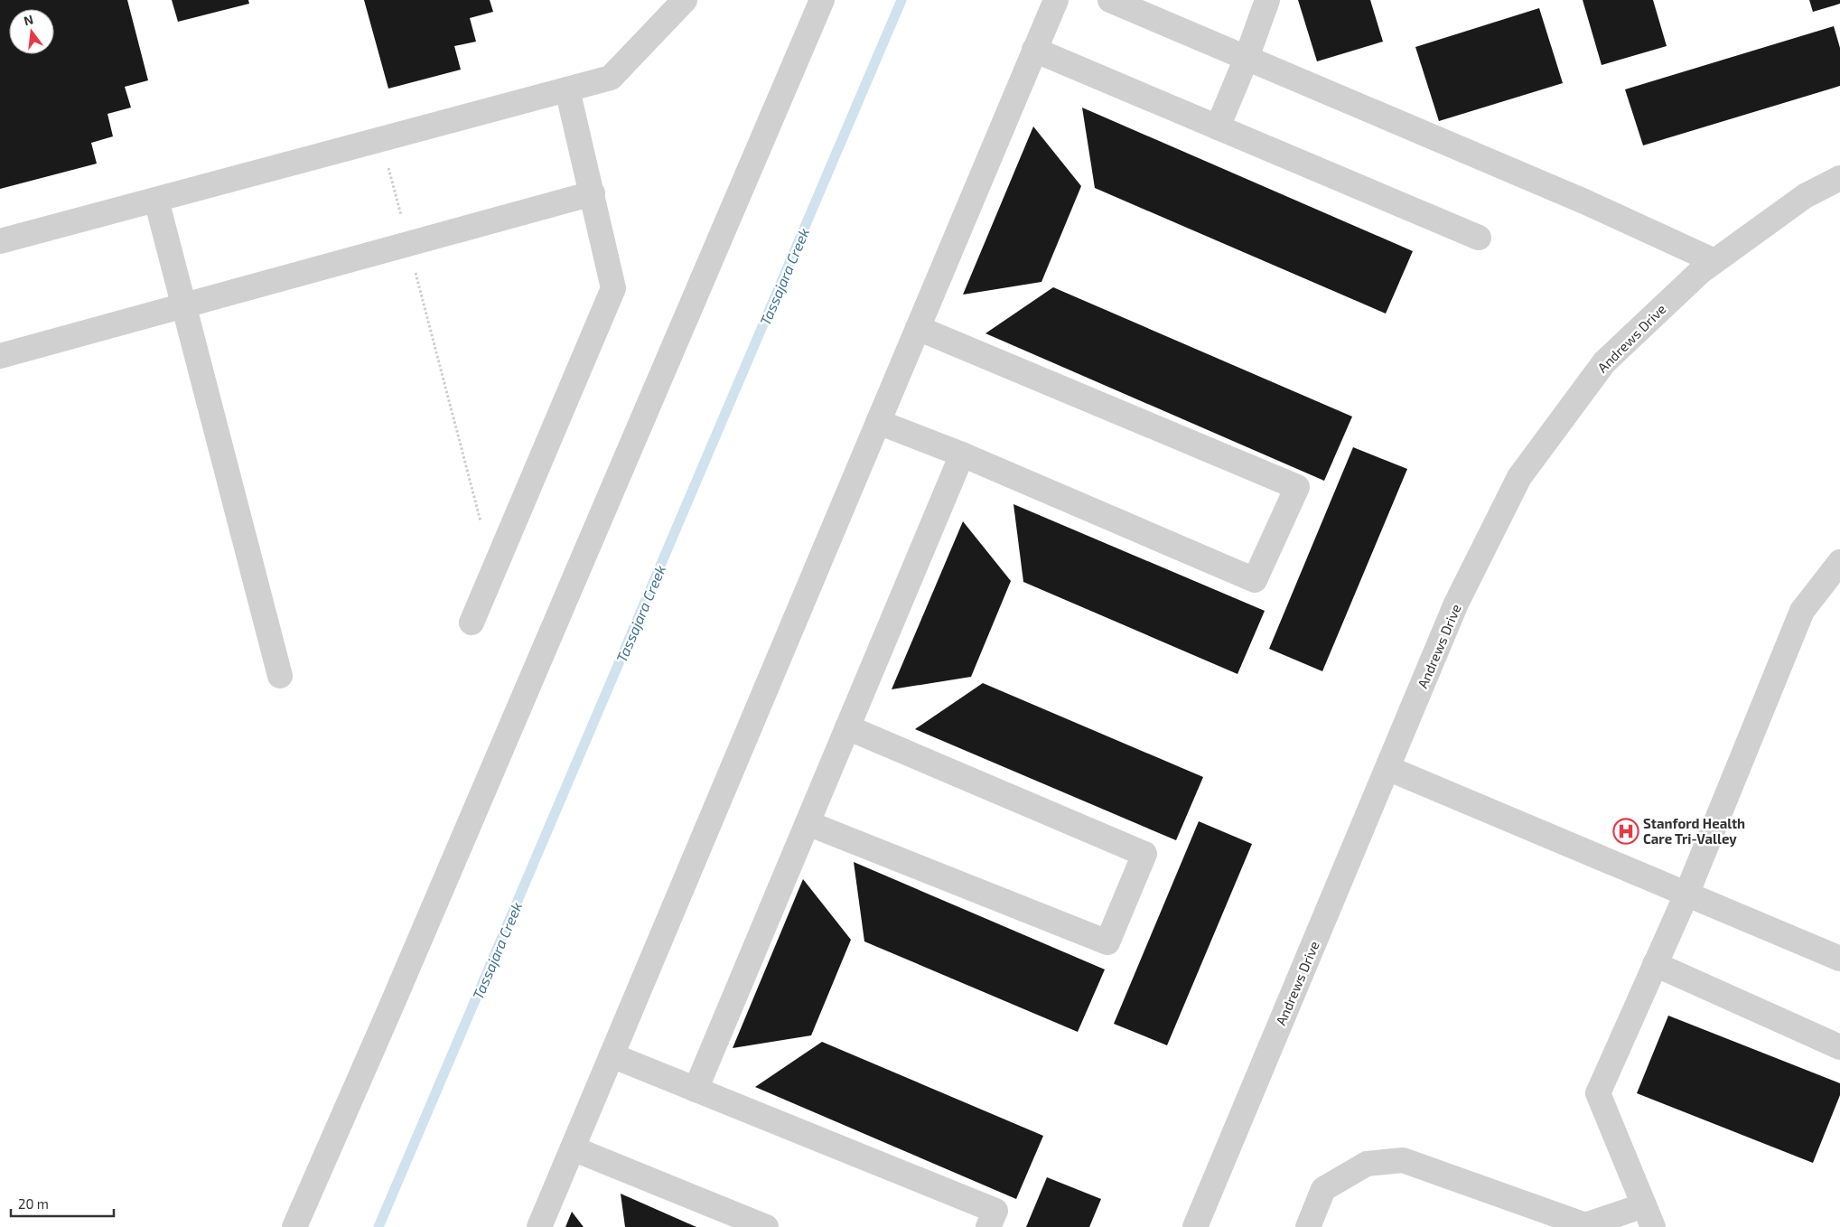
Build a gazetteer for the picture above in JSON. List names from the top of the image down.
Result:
{
  "streets": {
    "street": ["Andrews Drive"]
  },
  "water": ["Tassajara Creek"],
  "places": {
    "hospital": ["Stanford Health Care Tri-Valley"]
  },
  "scale_bar": "20 m",
  "north": "top"
}
